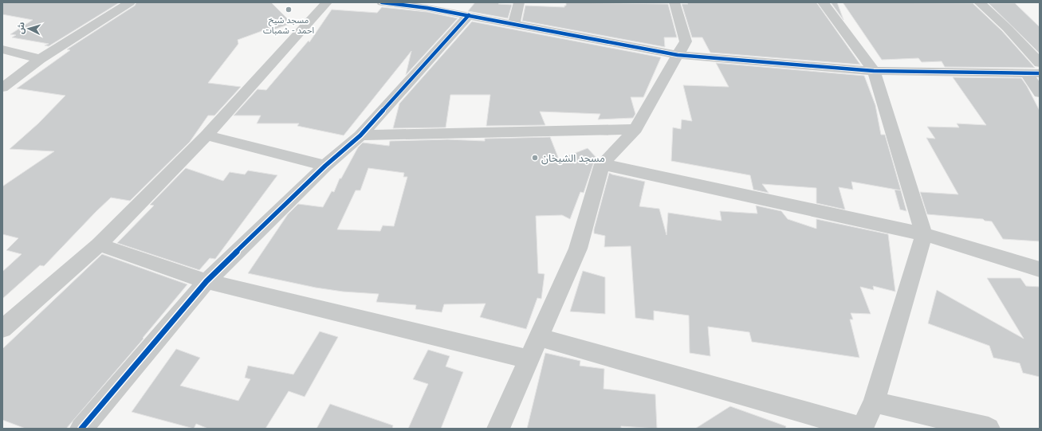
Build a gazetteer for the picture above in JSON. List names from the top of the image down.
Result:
{
  "places": ["مسجد شيخ احمد - شمبات", "مسجد الشيخان"],
  "north": "left"
}
